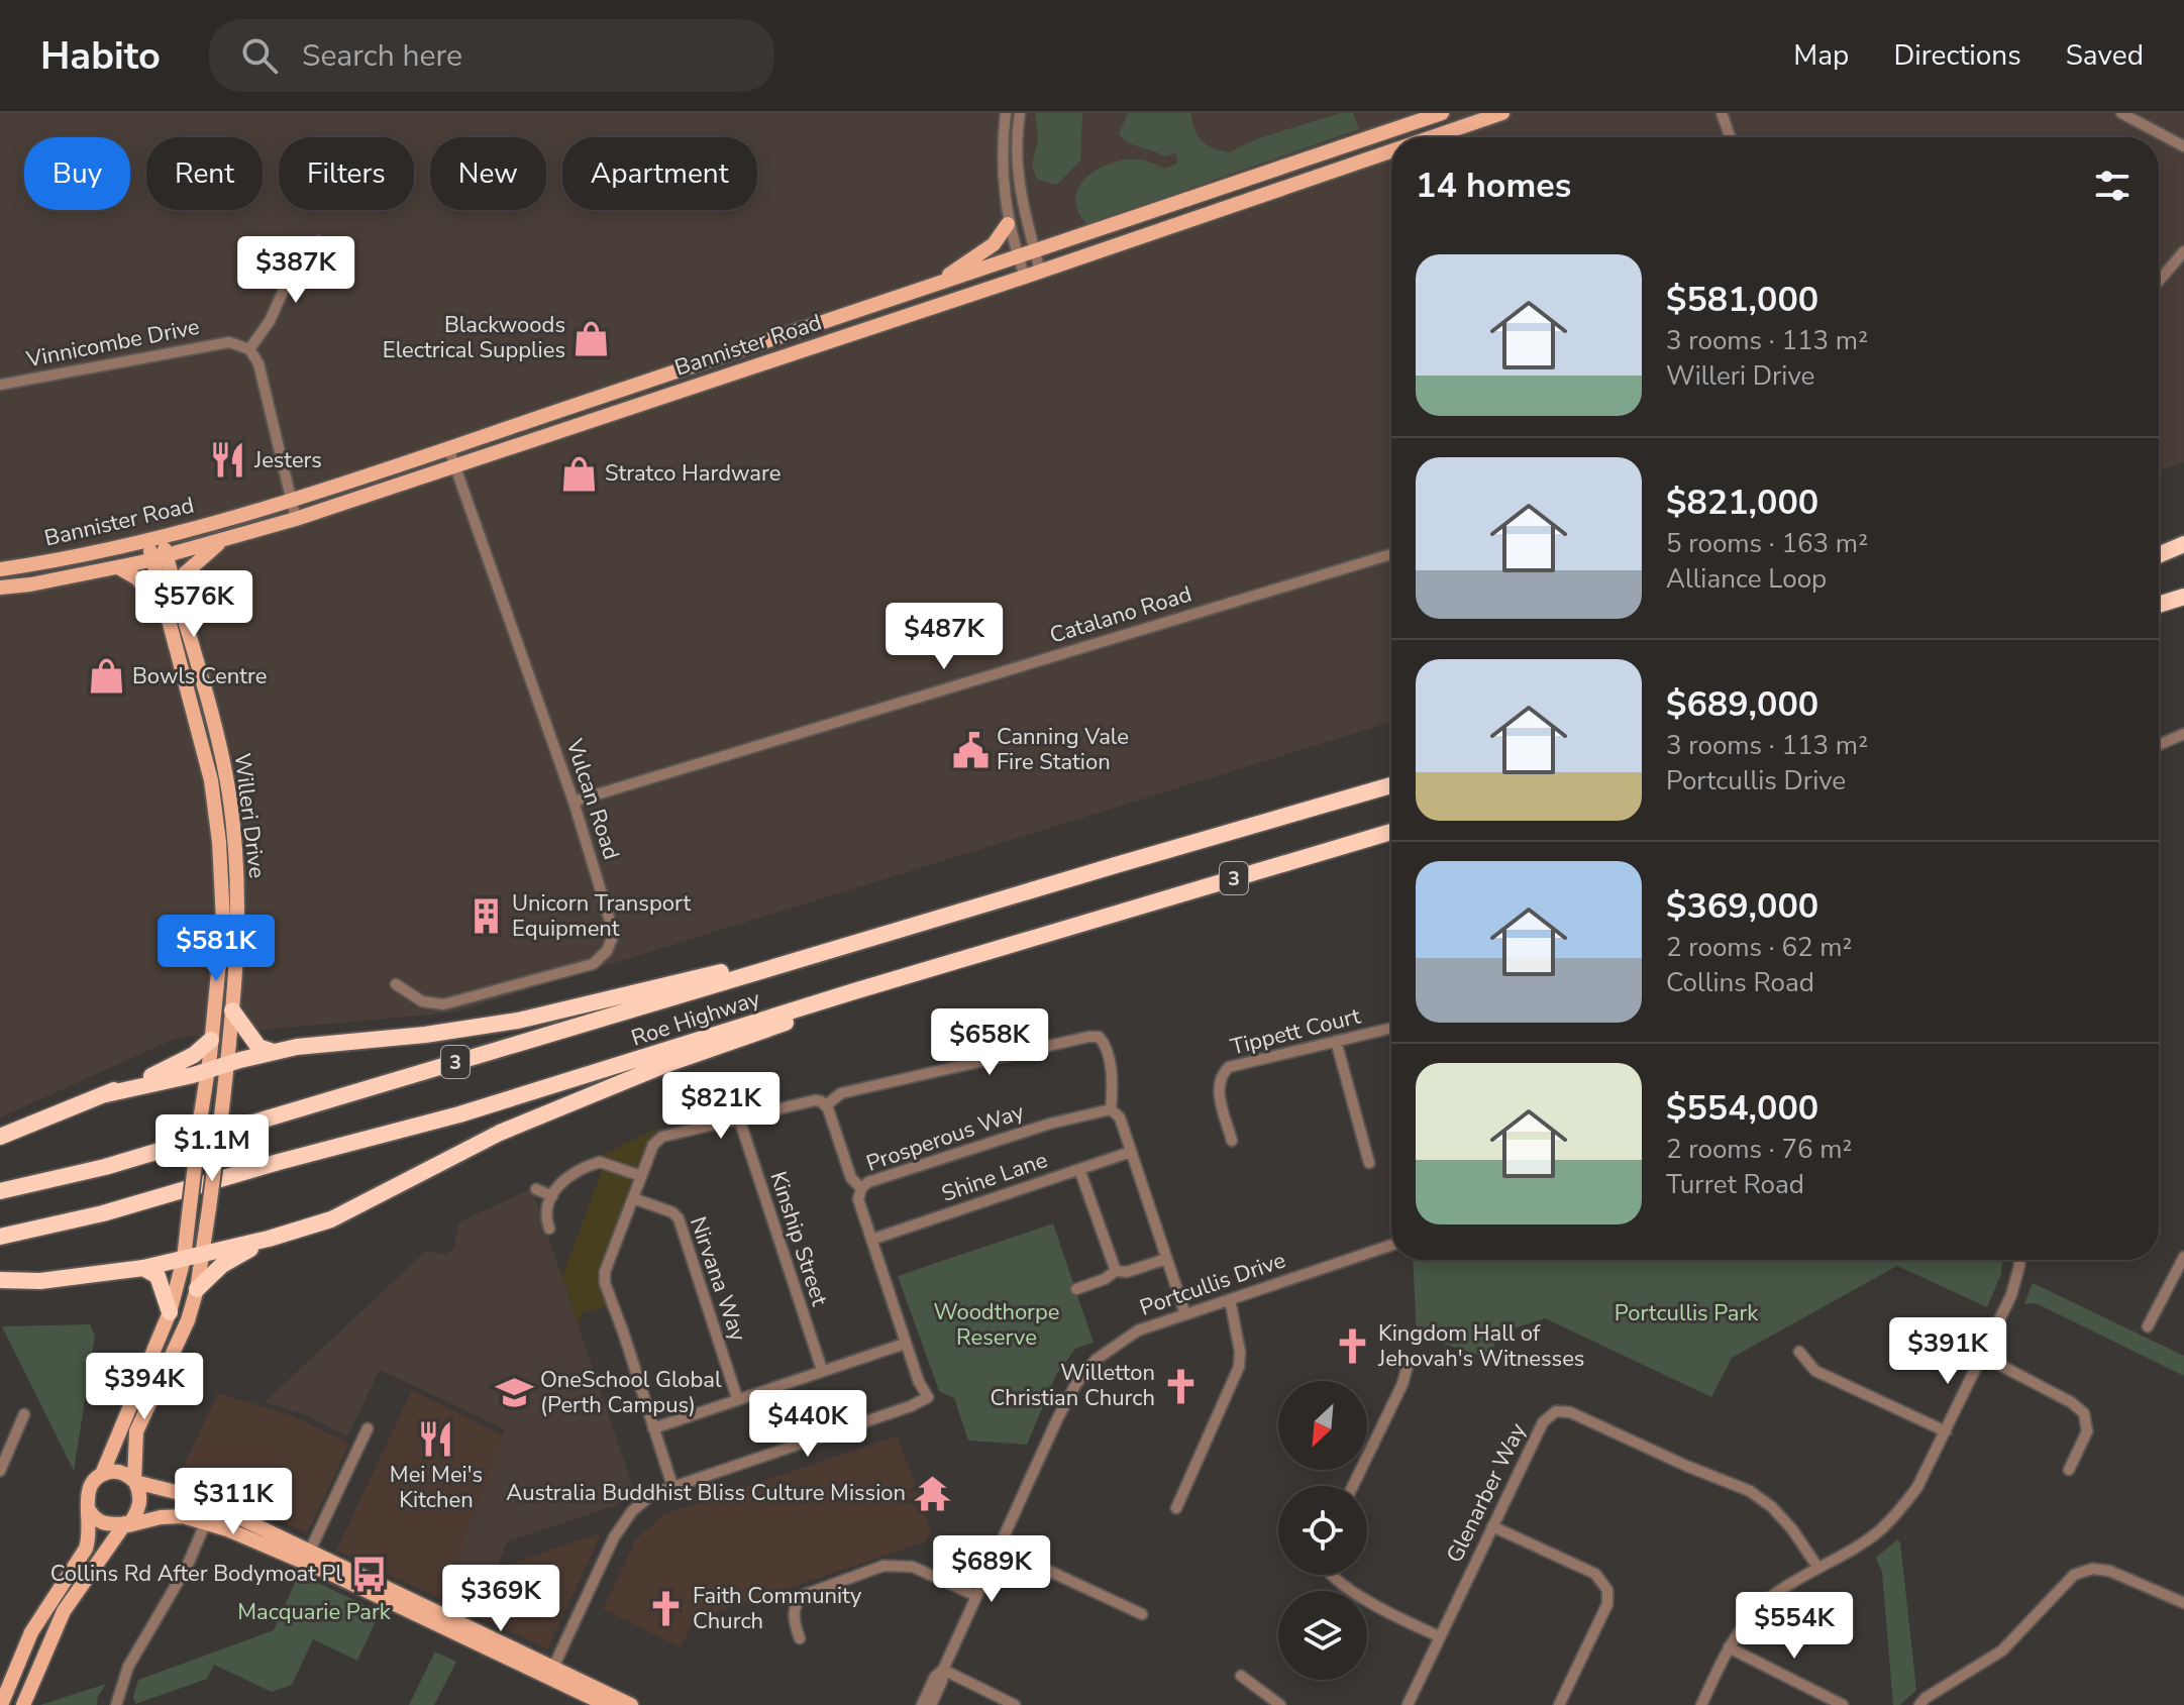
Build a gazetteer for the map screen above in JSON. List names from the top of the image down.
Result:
{
  "streets": {
    "highway": ["3", "Roe Highway"],
    "main road": ["Bannister Road", "Willeri Drive"],
    "street": [
      "Vinnicombe Drive",
      "Catalano Road",
      "Vulcan Road",
      "Tippett Court",
      "Prosperous Way",
      "Shine Lane",
      "Kinship Street",
      "Nirvana Way",
      "Portcullis Drive",
      "Glenarber Way"
    ]
  },
  "crossings": [
    ["Bannister Road", "Vulcan Road"],
    ["Bannister Road", "Willeri Drive"],
    ["Catalano Road", "Vulcan Road"]
  ],
  "parks": ["Woodthorpe Reserve", "Portcullis Park", "Macquarie Park"],
  "places": {
    "shop": ["Blackwoods Electrical Supplies", "Stratco Hardware", "Bowls Centre"],
    "restaurant": ["Jesters", "Mei Mei's Kitchen"],
    "public building": ["Canning Vale Fire Station"],
    "building": ["Unicorn Transport Equipment"],
    "church": ["Kingdom Hall of Jehovah's Witnesses", "Willetton Christian Church", "Faith Community Church"],
    "school or university": ["OneSchool Global (Perth Campus)"],
    "temple": ["Australia Buddhist Bliss Culture Mission"],
    "bus stop": ["Collins Rd After Bodymoat Pl"]
  },
  "north": "bottom left",
  "page": {
    "header": "Habito",
    "search": "Search here",
    "nav": ["Map", "Directions", "Saved"],
    "chip": [
      "Buy",
      "Rent",
      "Filters",
      "New",
      "Apartment"
    ],
    "heading": "14 homes",
    "list": [
      {
        "name": "$581,000",
        "note": "3 rooms · 113 m² · Willeri Drive"
      },
      {
        "name": "$821,000",
        "note": "5 rooms · 163 m² · Alliance Loop"
      },
      {
        "name": "$689,000",
        "note": "3 rooms · 113 m² · Portcullis Drive"
      },
      {
        "name": "$369,000",
        "note": "2 rooms · 62 m² · Collins Road"
      },
      {
        "name": "$554,000",
        "note": "2 rooms · 76 m² · Turret Road"
      }
    ],
    "price": [
      "$387K",
      "$576K",
      "$487K",
      "$581K",
      "$658K",
      "$821K",
      "$1.1M",
      "$391K",
      "$394K",
      "$440K",
      "$311K",
      "$689K",
      "$369K",
      "$554K"
    ]
  }
}
